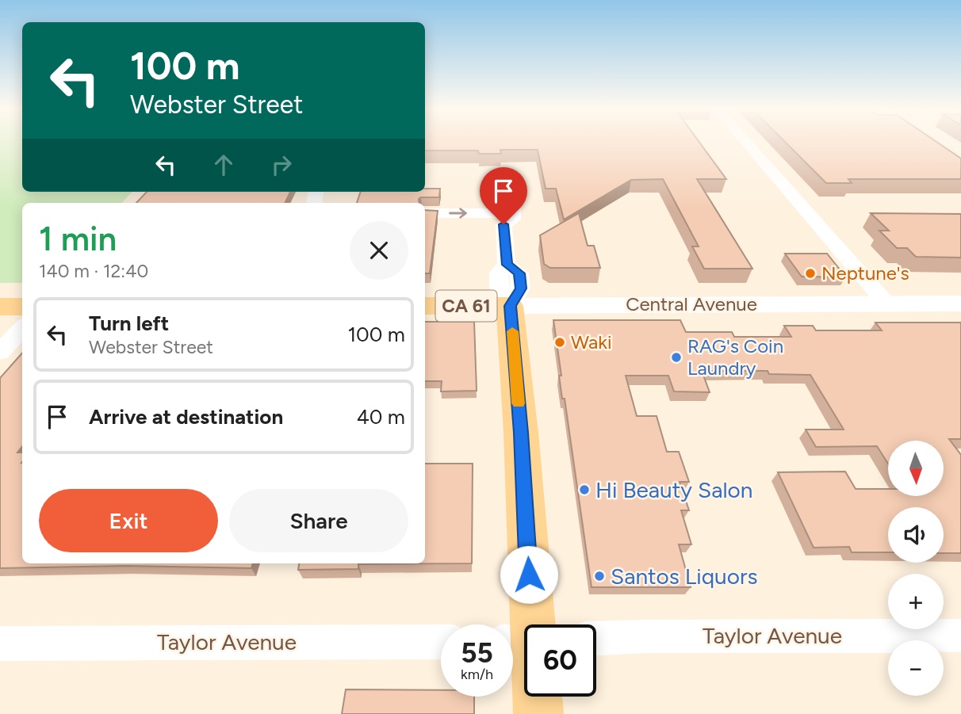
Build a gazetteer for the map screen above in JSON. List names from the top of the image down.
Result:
{
  "streets": {
    "main road": ["Central Avenue", "CA 61"],
    "street": ["Taylor Avenue"]
  },
  "places": [
    "Neptune's",
    "Waki",
    "RAG's Coin Laundry",
    "Hi Beauty Salon",
    "Santos Liquors"
  ],
  "north": "bottom",
  "page": {
    "turn": ["100 m", "Webster Street"],
    "heading": ["1 min", "140 m · 12:40"],
    "list": [
      {
        "name": "Turn left",
        "note": "Webster Street",
        "value": "100 m"
      },
      {
        "name": "Arrive at destination",
        "value": "40 m"
      }
    ],
    "map_buttons": ["+", "−"],
    "buttons": ["Exit", "Share"],
    "speed": "55 km/h",
    "limit": "60"
  }
}
